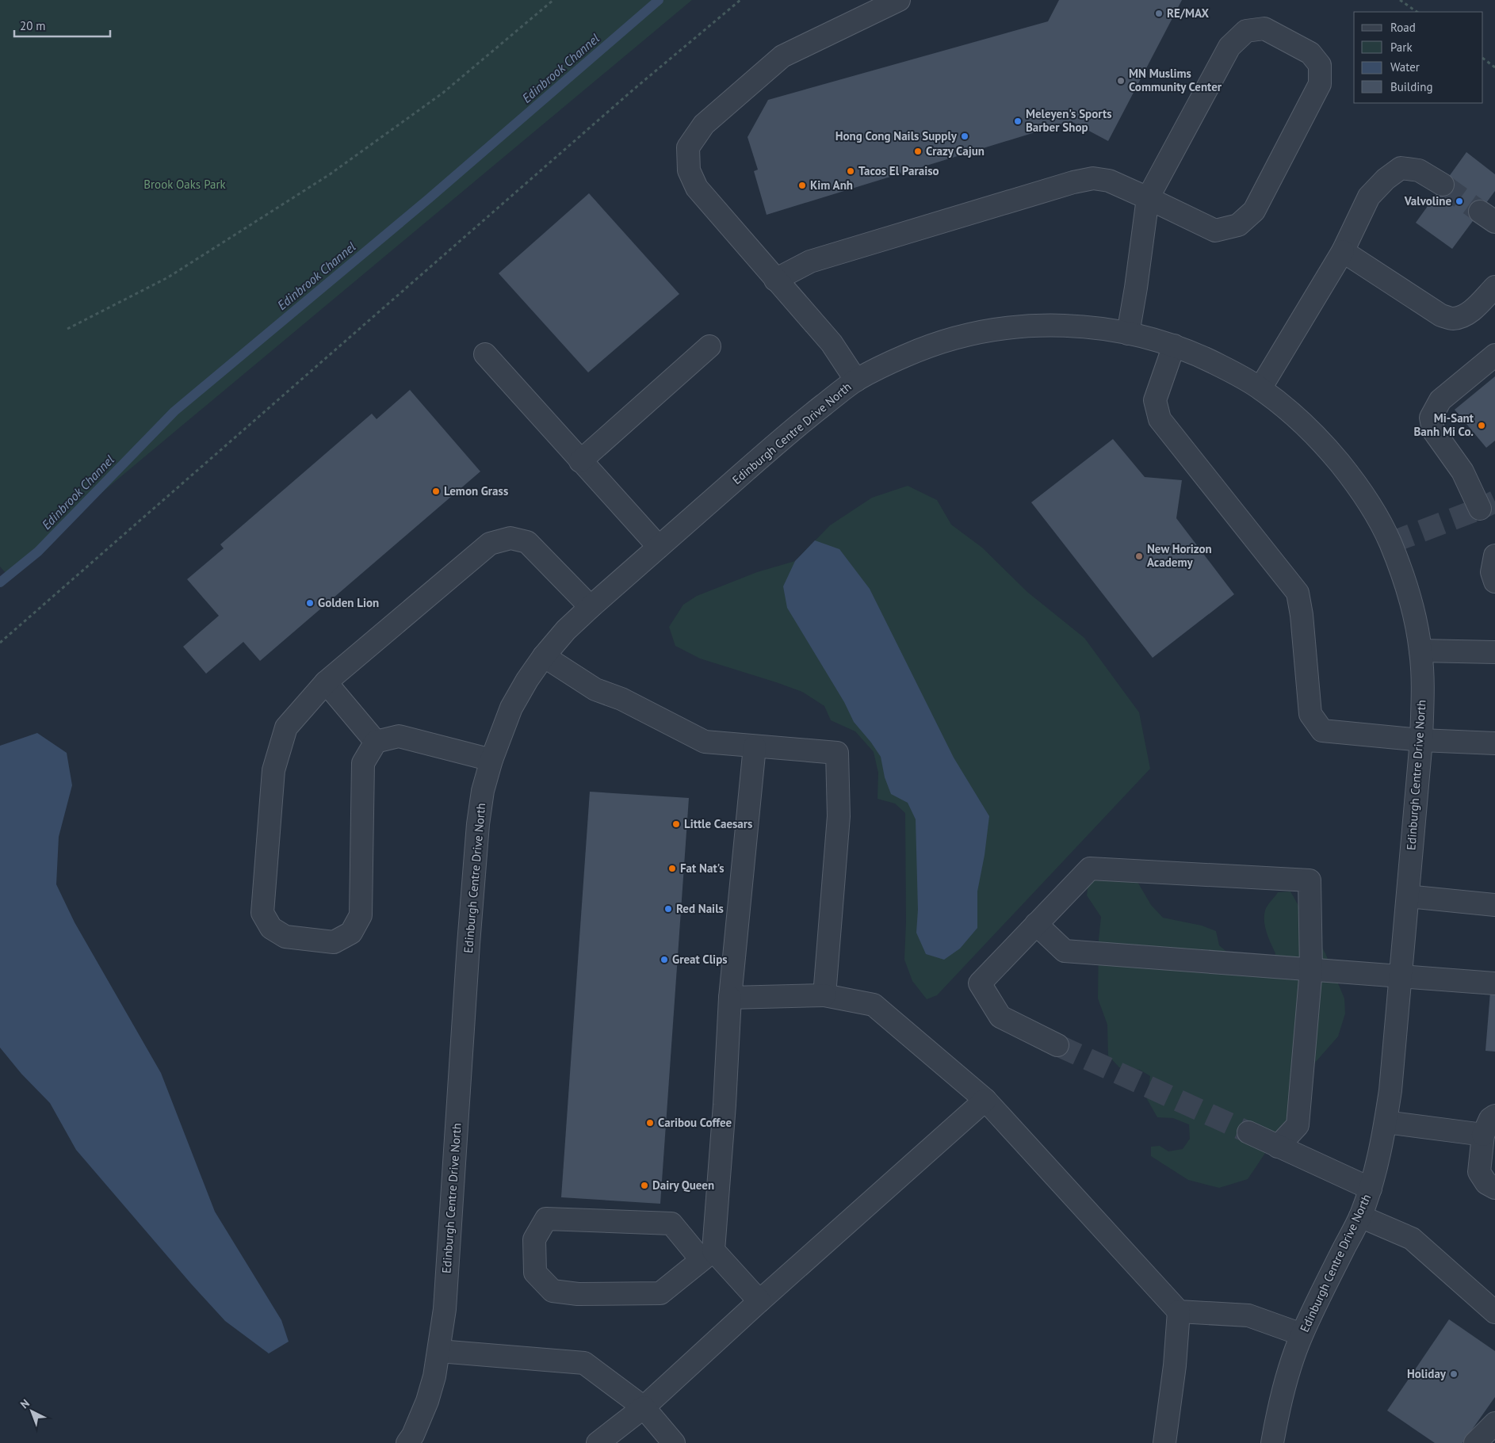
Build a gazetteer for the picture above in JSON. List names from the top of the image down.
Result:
{
  "streets": {
    "street": ["Edinburgh Centre Drive North"]
  },
  "water": ["Edinbrook Channel"],
  "parks": ["Brook Oaks Park"],
  "places": [
    "RE/MAX",
    "MN Muslims Community Center",
    "Meleyen's Sports Barber Shop",
    "Hong Cong Nails Supply",
    "Crazy Cajun",
    "Tacos El Paraiso",
    "Kim Anh",
    "Valvoline",
    "Mi-Sant Banh Mi Co.",
    "Lemon Grass",
    "New Horizon Academy",
    "Golden Lion",
    "Little Caesars",
    "Fat Nat's",
    "Red Nails",
    "Great Clips",
    "Caribou Coffee",
    "Dairy Queen",
    "Holiday"
  ],
  "legend": [
    "Road",
    "Park",
    "Water",
    "Building"
  ],
  "scale_bar": "20 m",
  "north": "top left"
}
